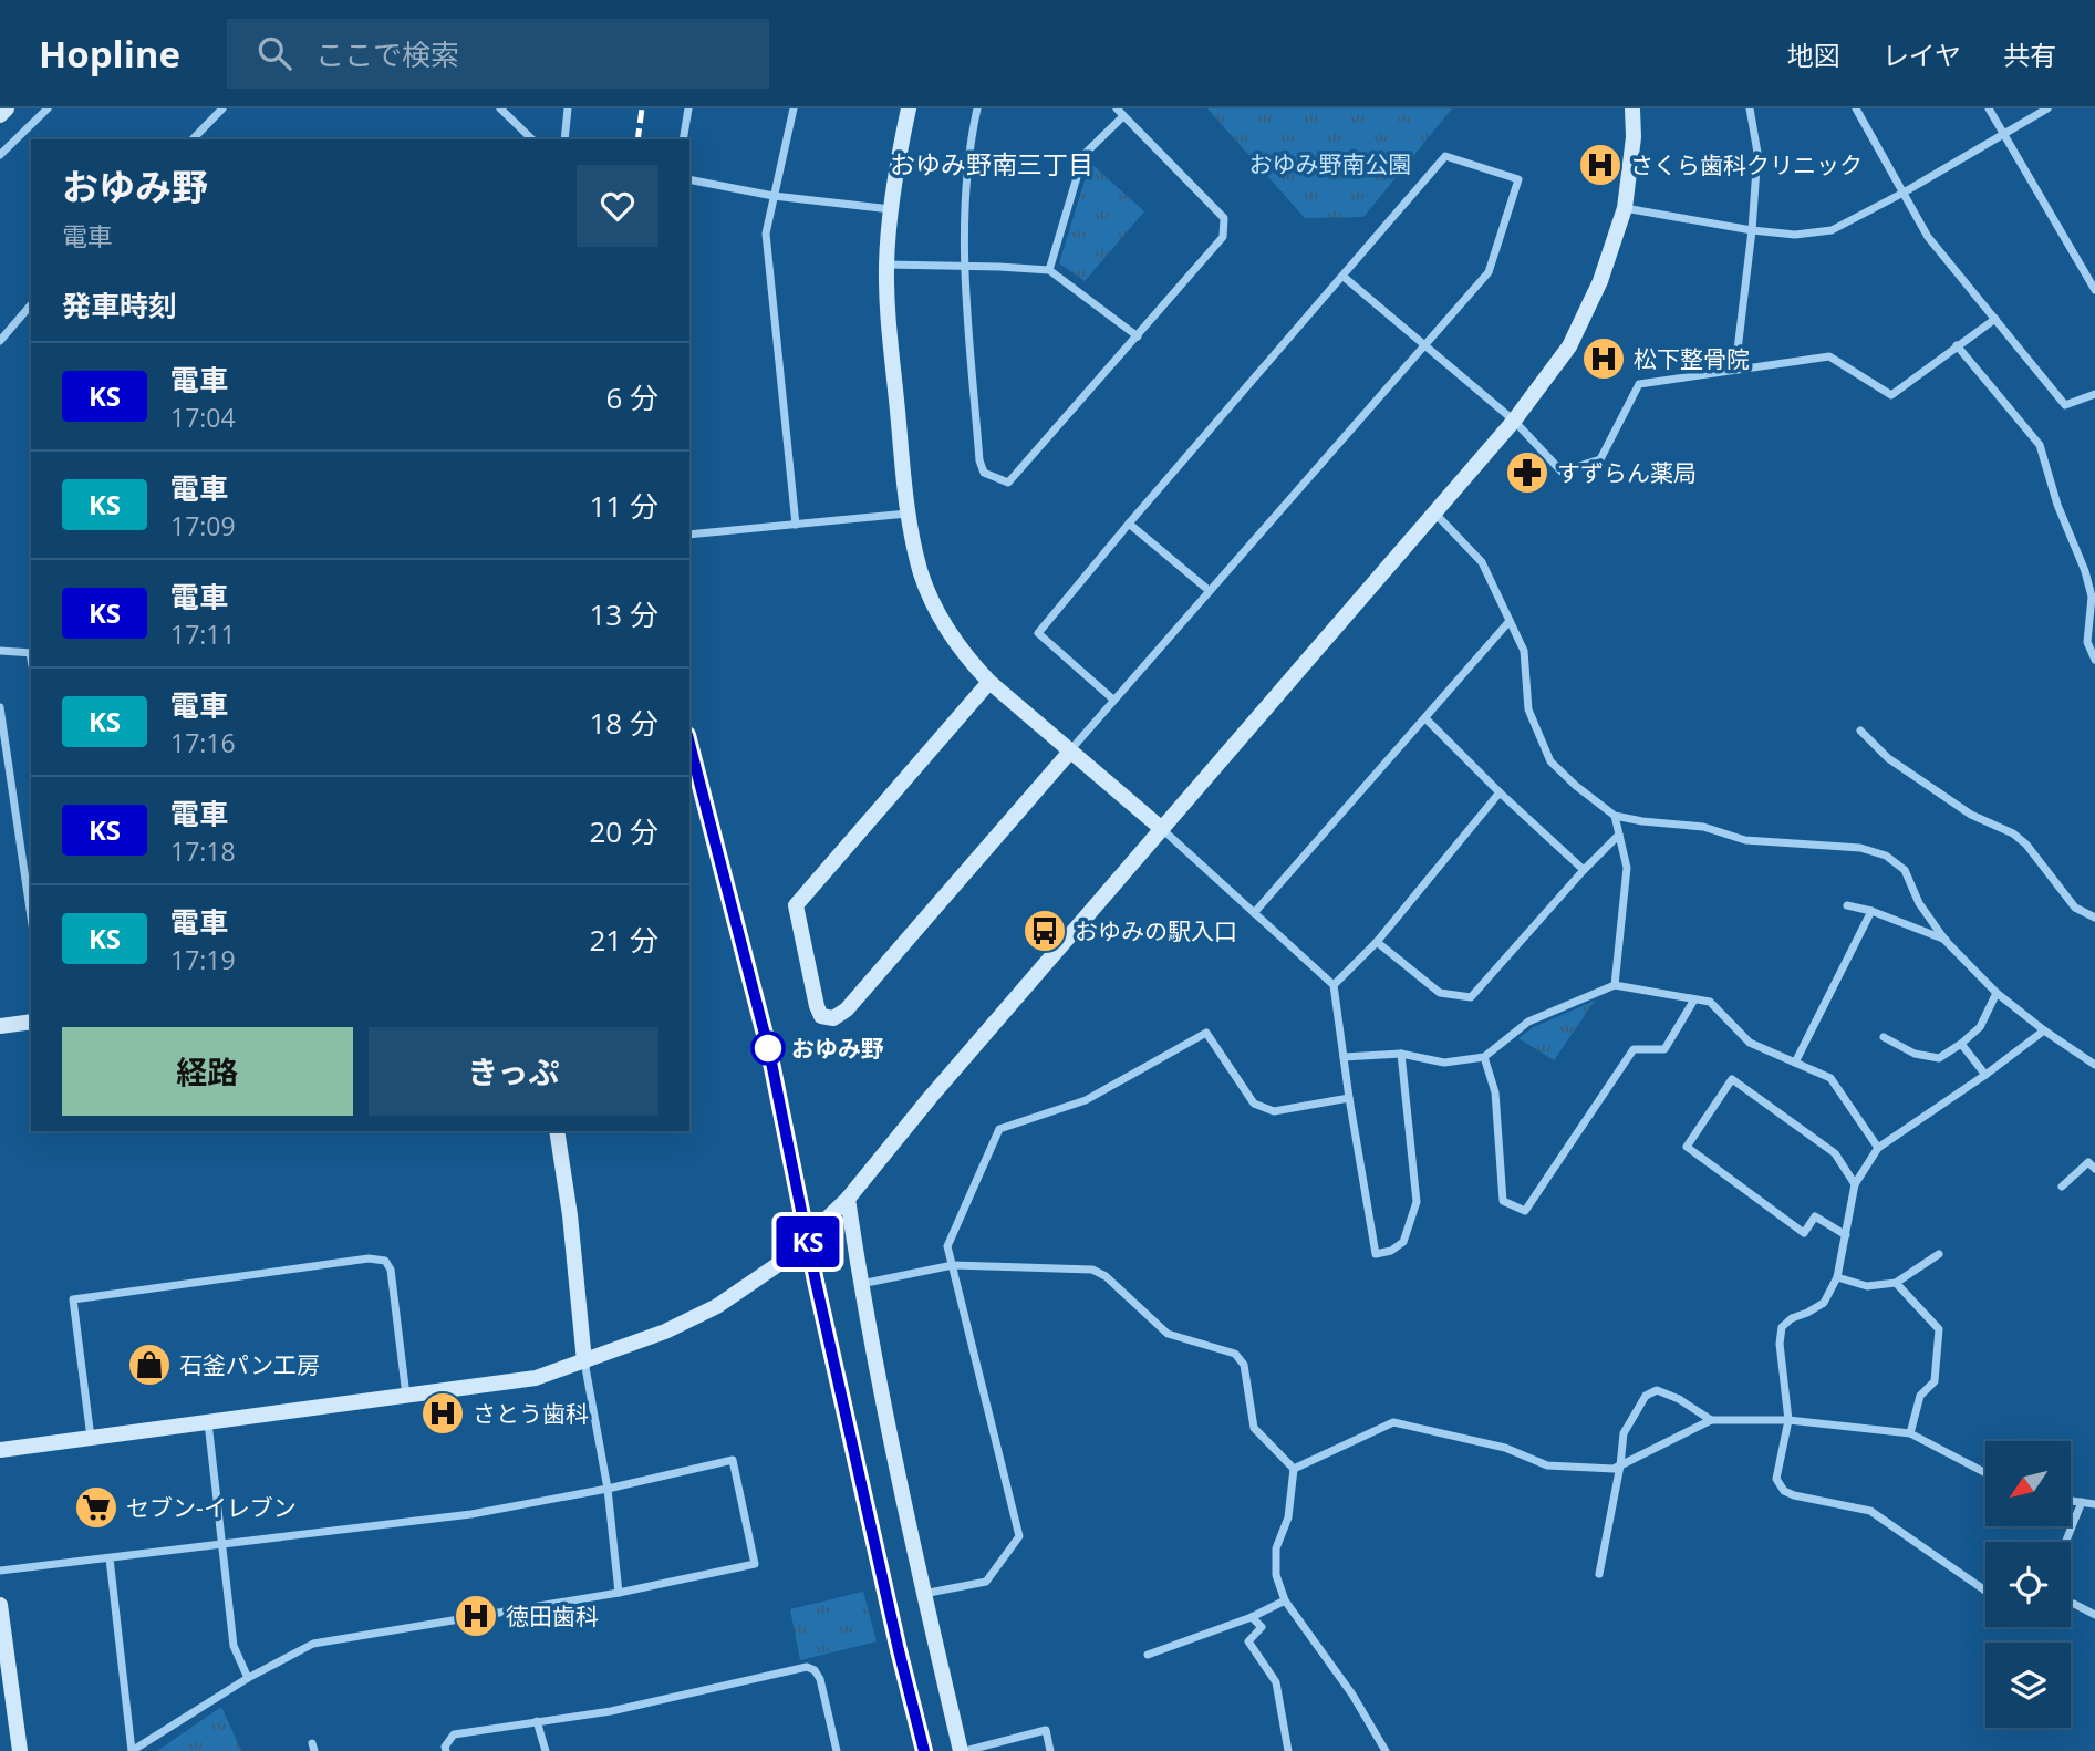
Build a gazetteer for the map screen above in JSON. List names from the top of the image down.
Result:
{
  "districts": ["おゆみ野南三丁目"],
  "parks": ["おゆみ野南公園"],
  "places": {
    "hospital": [
      "さくら歯科クリニック",
      "松下整骨院",
      "さとう歯科",
      "徳田歯科"
    ],
    "pharmacy": ["すずらん薬局"],
    "bus stop": ["おゆみの駅入口"],
    "other": ["おゆみ野"],
    "shop": ["石釜パン工房"],
    "supermarket": ["セブン-イレブン"]
  },
  "north": "bottom left",
  "page": {
    "header": "Hopline",
    "search": "ここで検索",
    "nav": ["地図", "レイヤ", "共有"],
    "on_map": "KS",
    "heading": [
      ["おゆみ野", "電車"],
      "発車時刻"
    ],
    "list": [
      {
        "mark": "KS",
        "name": "電車",
        "note": "17:04",
        "value": "6 分"
      },
      {
        "mark": "KS",
        "name": "電車",
        "note": "17:09",
        "value": "11 分"
      },
      {
        "mark": "KS",
        "name": "電車",
        "note": "17:11",
        "value": "13 分"
      },
      {
        "mark": "KS",
        "name": "電車",
        "note": "17:16",
        "value": "18 分"
      },
      {
        "mark": "KS",
        "name": "電車",
        "note": "17:18",
        "value": "20 分"
      },
      {
        "mark": "KS",
        "name": "電車",
        "note": "17:19",
        "value": "21 分"
      }
    ],
    "buttons": ["経路", "きっぷ"]
  }
}
